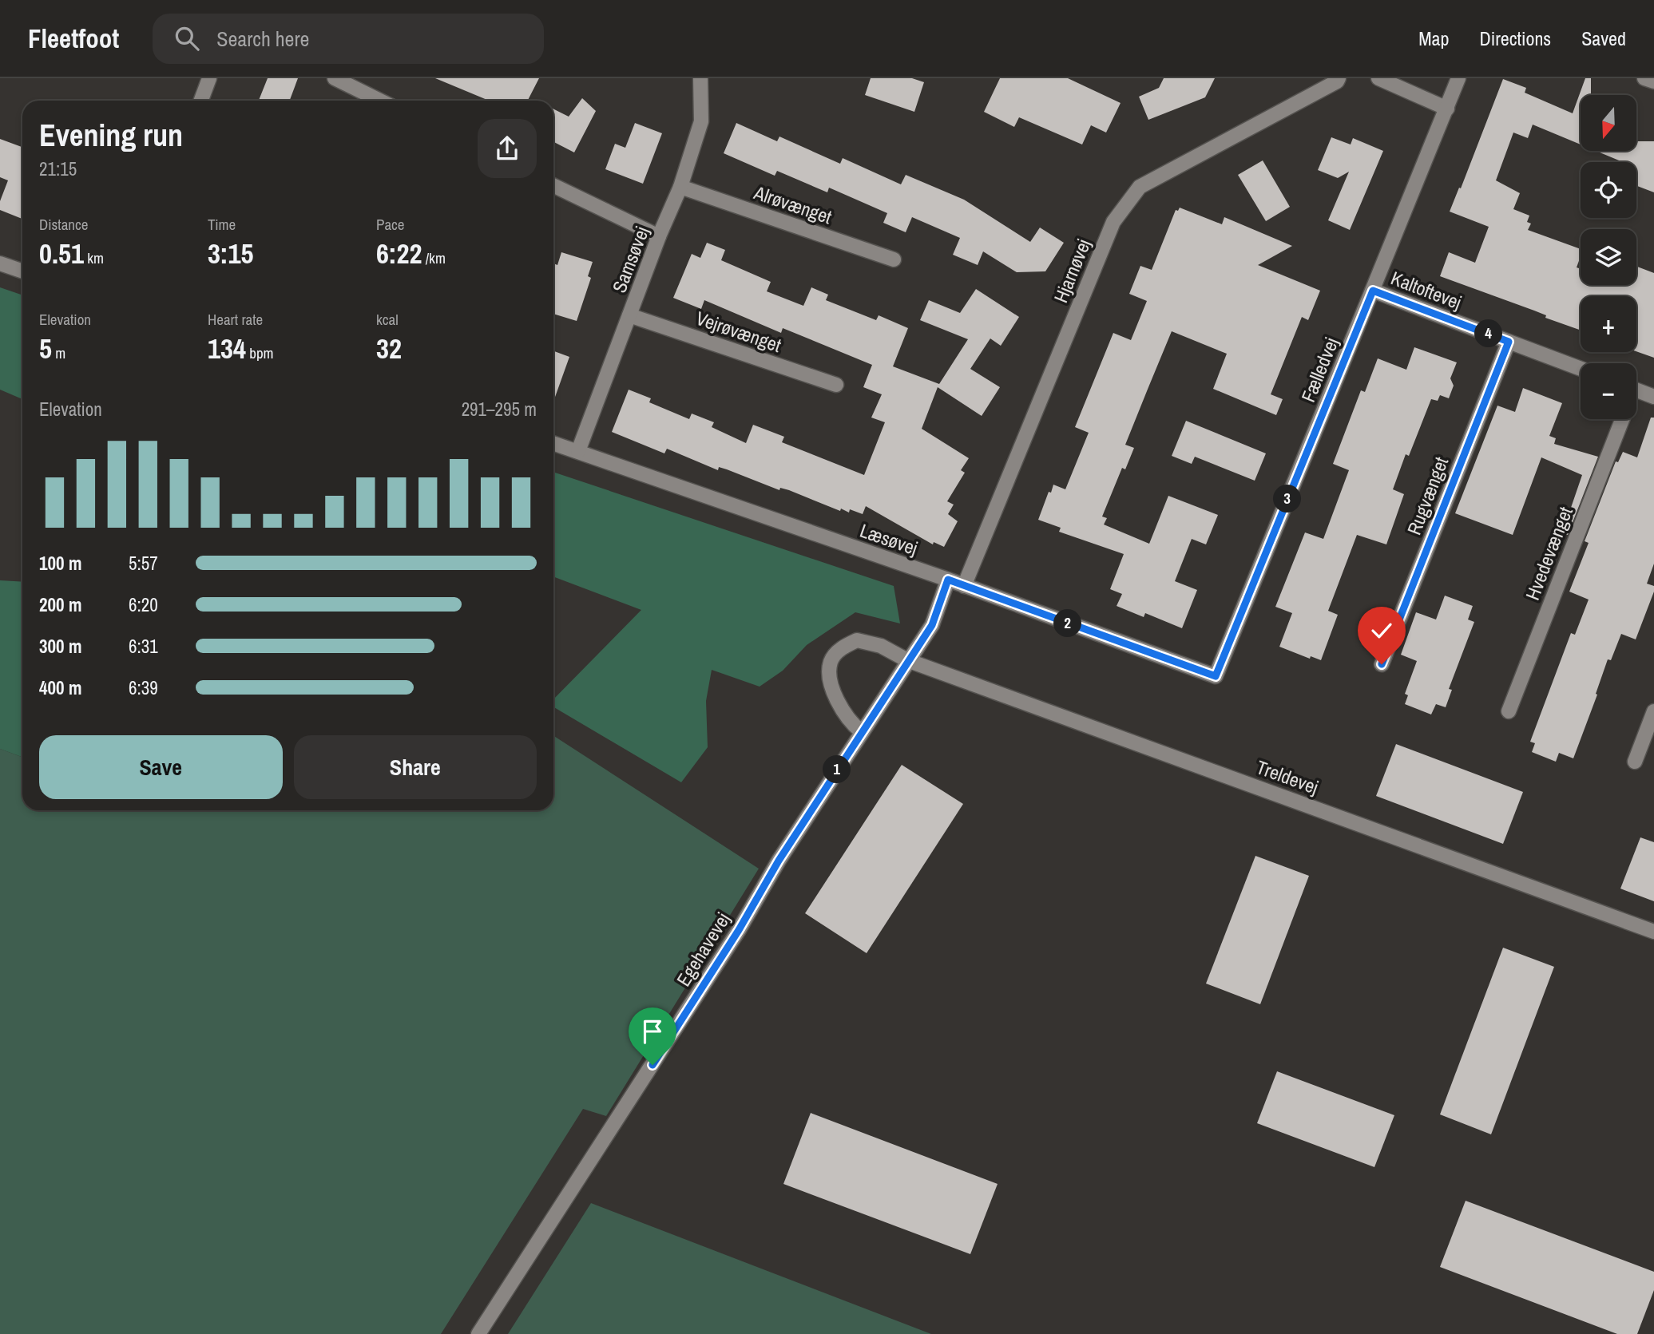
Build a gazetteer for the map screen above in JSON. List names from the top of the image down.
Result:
{
  "streets": {
    "street": [
      "Alrøvænget",
      "Samsøvej",
      "Hjarnøvej",
      "Kaltoftevej",
      "Vejrøvænget",
      "Fælledvej",
      "Rugvænget",
      "Læsøvej",
      "Hvedevænget",
      "Treldevej",
      "Egehavevej"
    ]
  },
  "crossings": [
    ["Alrøvænget", "Samsøvej"],
    ["Samsøvej", "Vejrøvænget"],
    ["Samsøvej", "Læsøvej"],
    ["Hjarnøvej", "Læsøvej"],
    ["Kaltoftevej", "Fælledvej"],
    ["Kaltoftevej", "Rugvænget"],
    ["Fælledvej", "Læsøvej"],
    ["Læsøvej", "Egehavevej"],
    ["Treldevej", "Egehavevej"]
  ],
  "north": "bottom",
  "page": {
    "header": "Fleetfoot",
    "search": "Search here",
    "nav": ["Map", "Directions", "Saved"],
    "map_buttons": ["+", "−"],
    "heading": ["Evening run", "21:15"],
    "stats": [
      ["Distance", "0.51 km"],
      ["Time", "3:15"],
      ["Pace", "6:22 /km"],
      ["Elevation", "5 m"],
      ["Heart rate", "134 bpm"],
      ["kcal", "32"]
    ],
    "pins": [
      "4",
      "3",
      "2",
      "1"
    ],
    "chart": ["Elevation", "291–295 m"],
    "list": [
      {
        "name": "100 m",
        "note": "5:57"
      },
      {
        "name": "200 m",
        "note": "6:20"
      },
      {
        "name": "300 m",
        "note": "6:31"
      },
      {
        "name": "400 m",
        "note": "6:39"
      }
    ],
    "buttons": ["Save", "Share"]
  }
}
